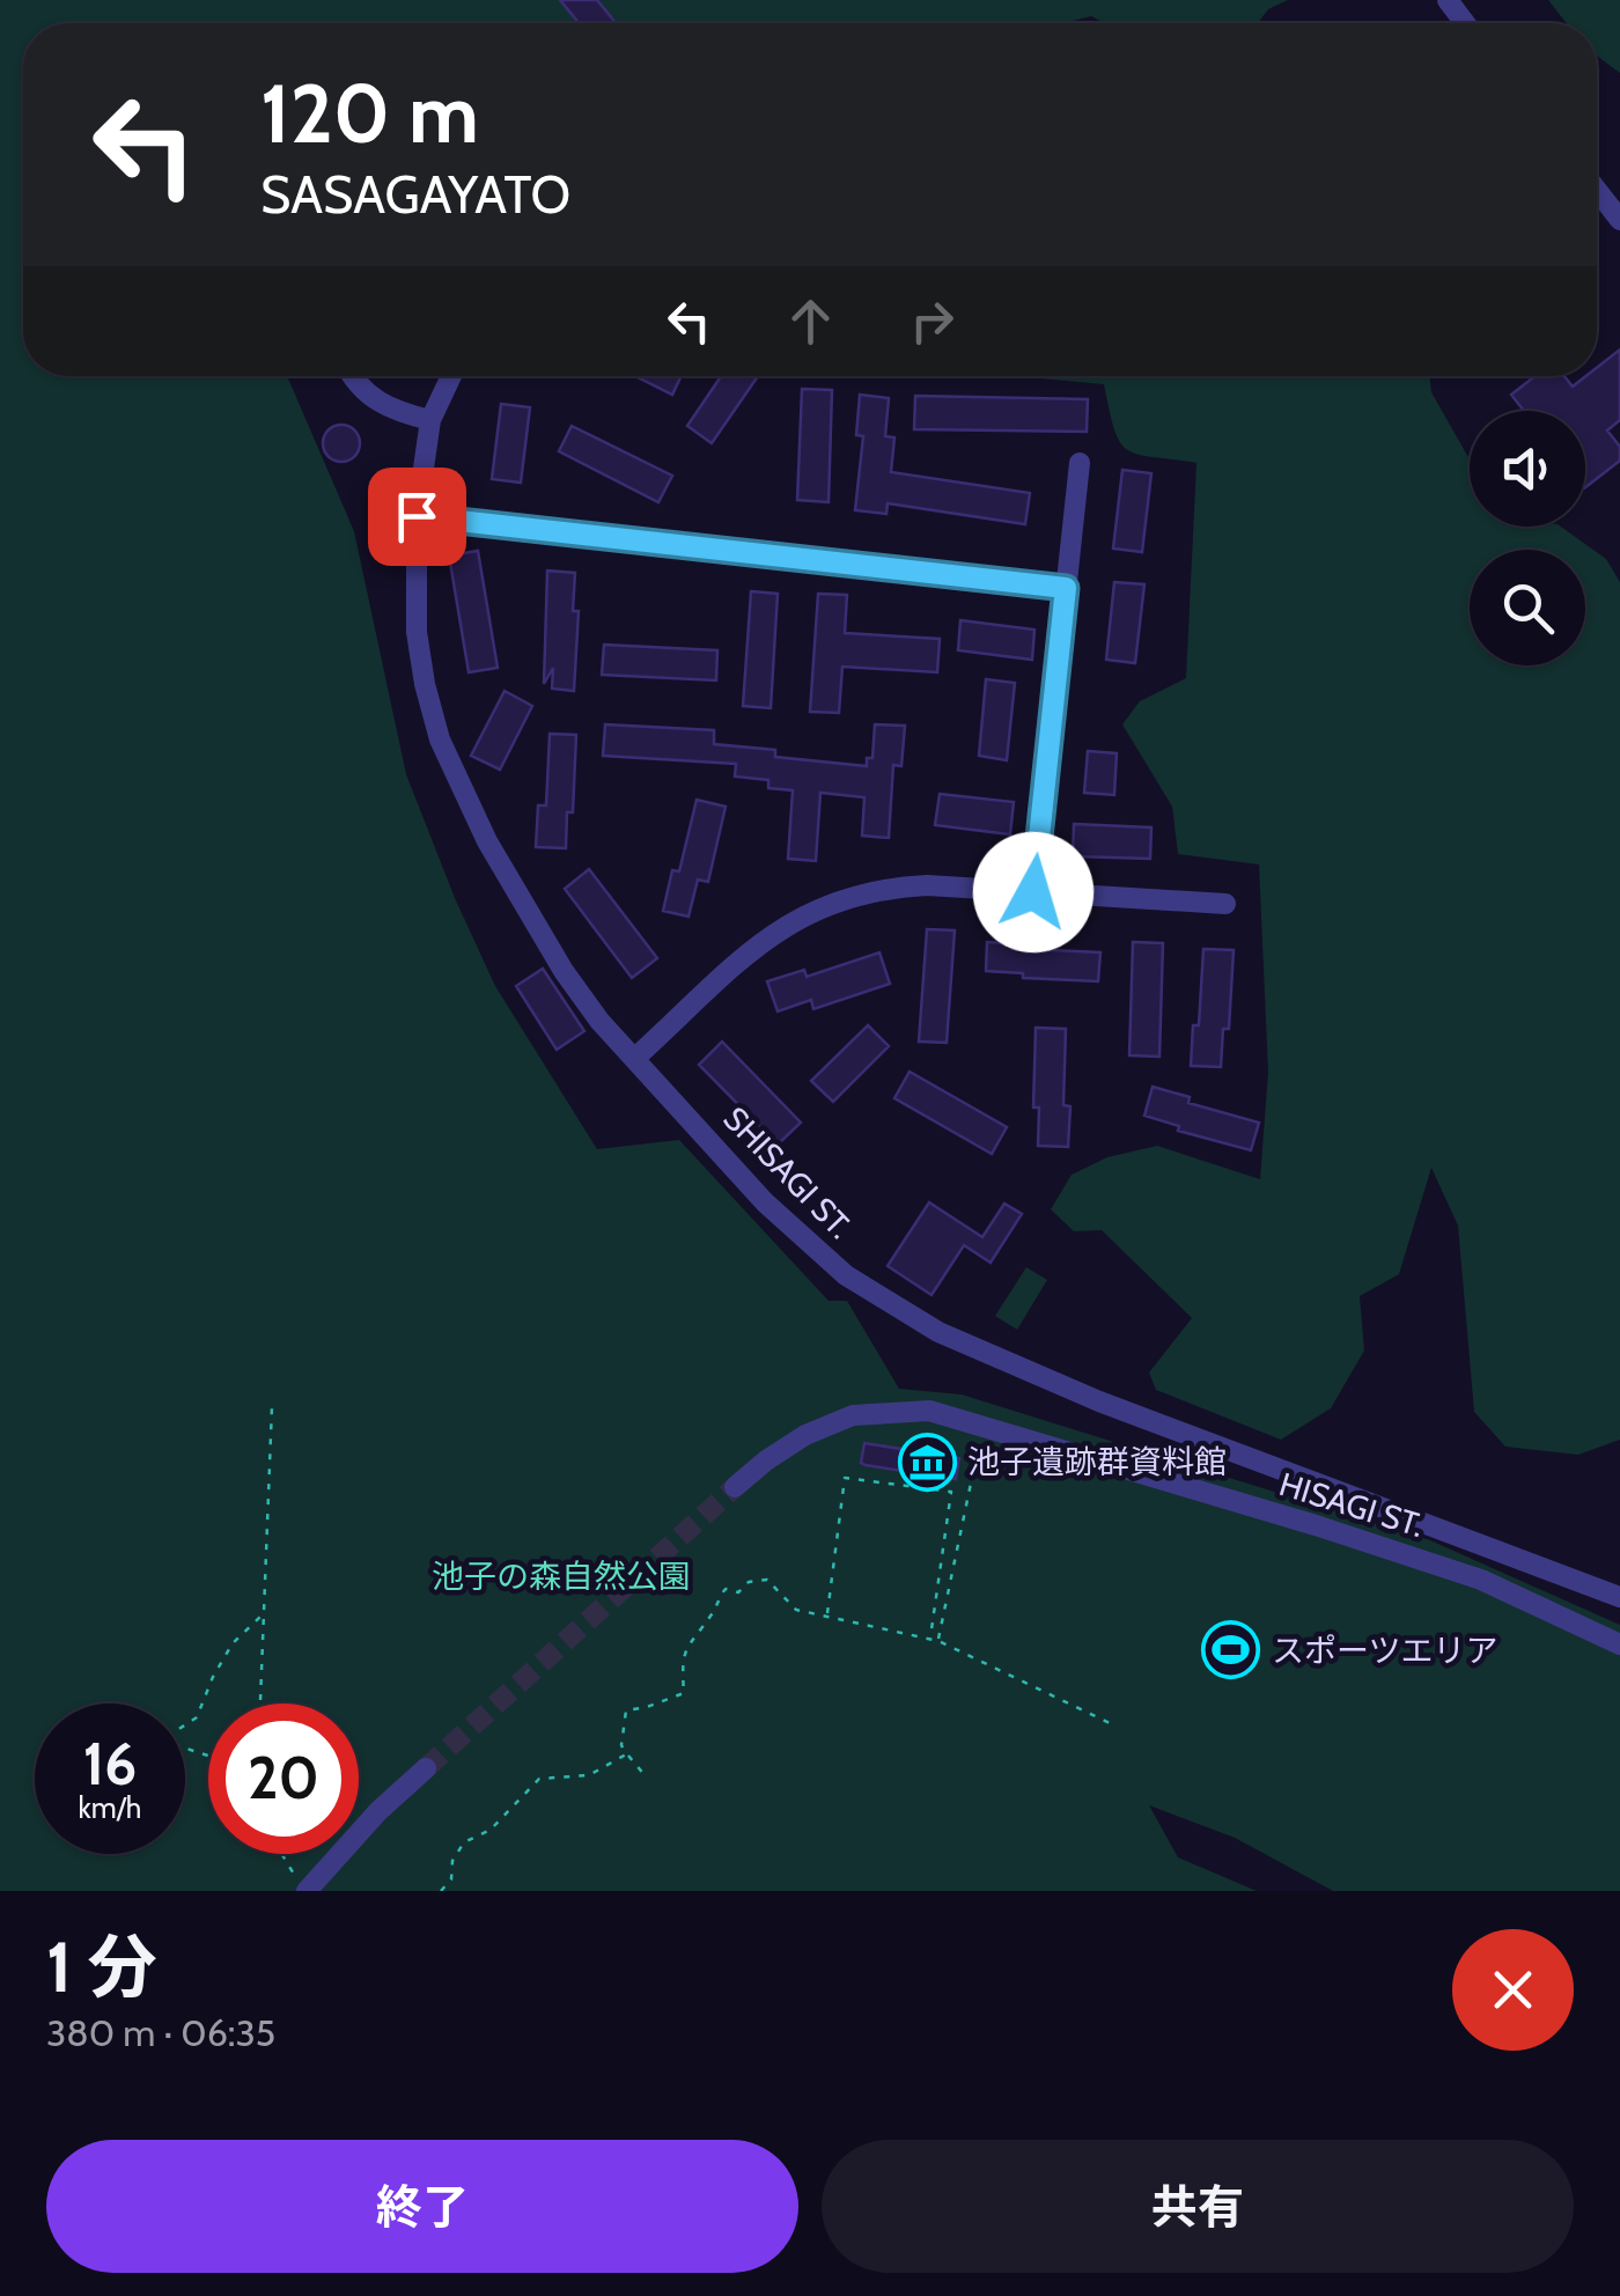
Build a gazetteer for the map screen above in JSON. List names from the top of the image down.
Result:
{
  "streets": {
    "lane": ["SHISAGI ST.", "HISAGI ST."]
  },
  "parks": ["池子の森自然公園"],
  "places": {
    "museum": ["池子遺跡群資料館"],
    "sports": ["スポーツエリア"]
  },
  "page": {
    "turn": ["120 m", "SASAGAYATO"],
    "speed": "16 km/h",
    "limit": "20",
    "heading": ["1 分", "380 m · 06:35"],
    "buttons": ["終了", "共有"]
  }
}
